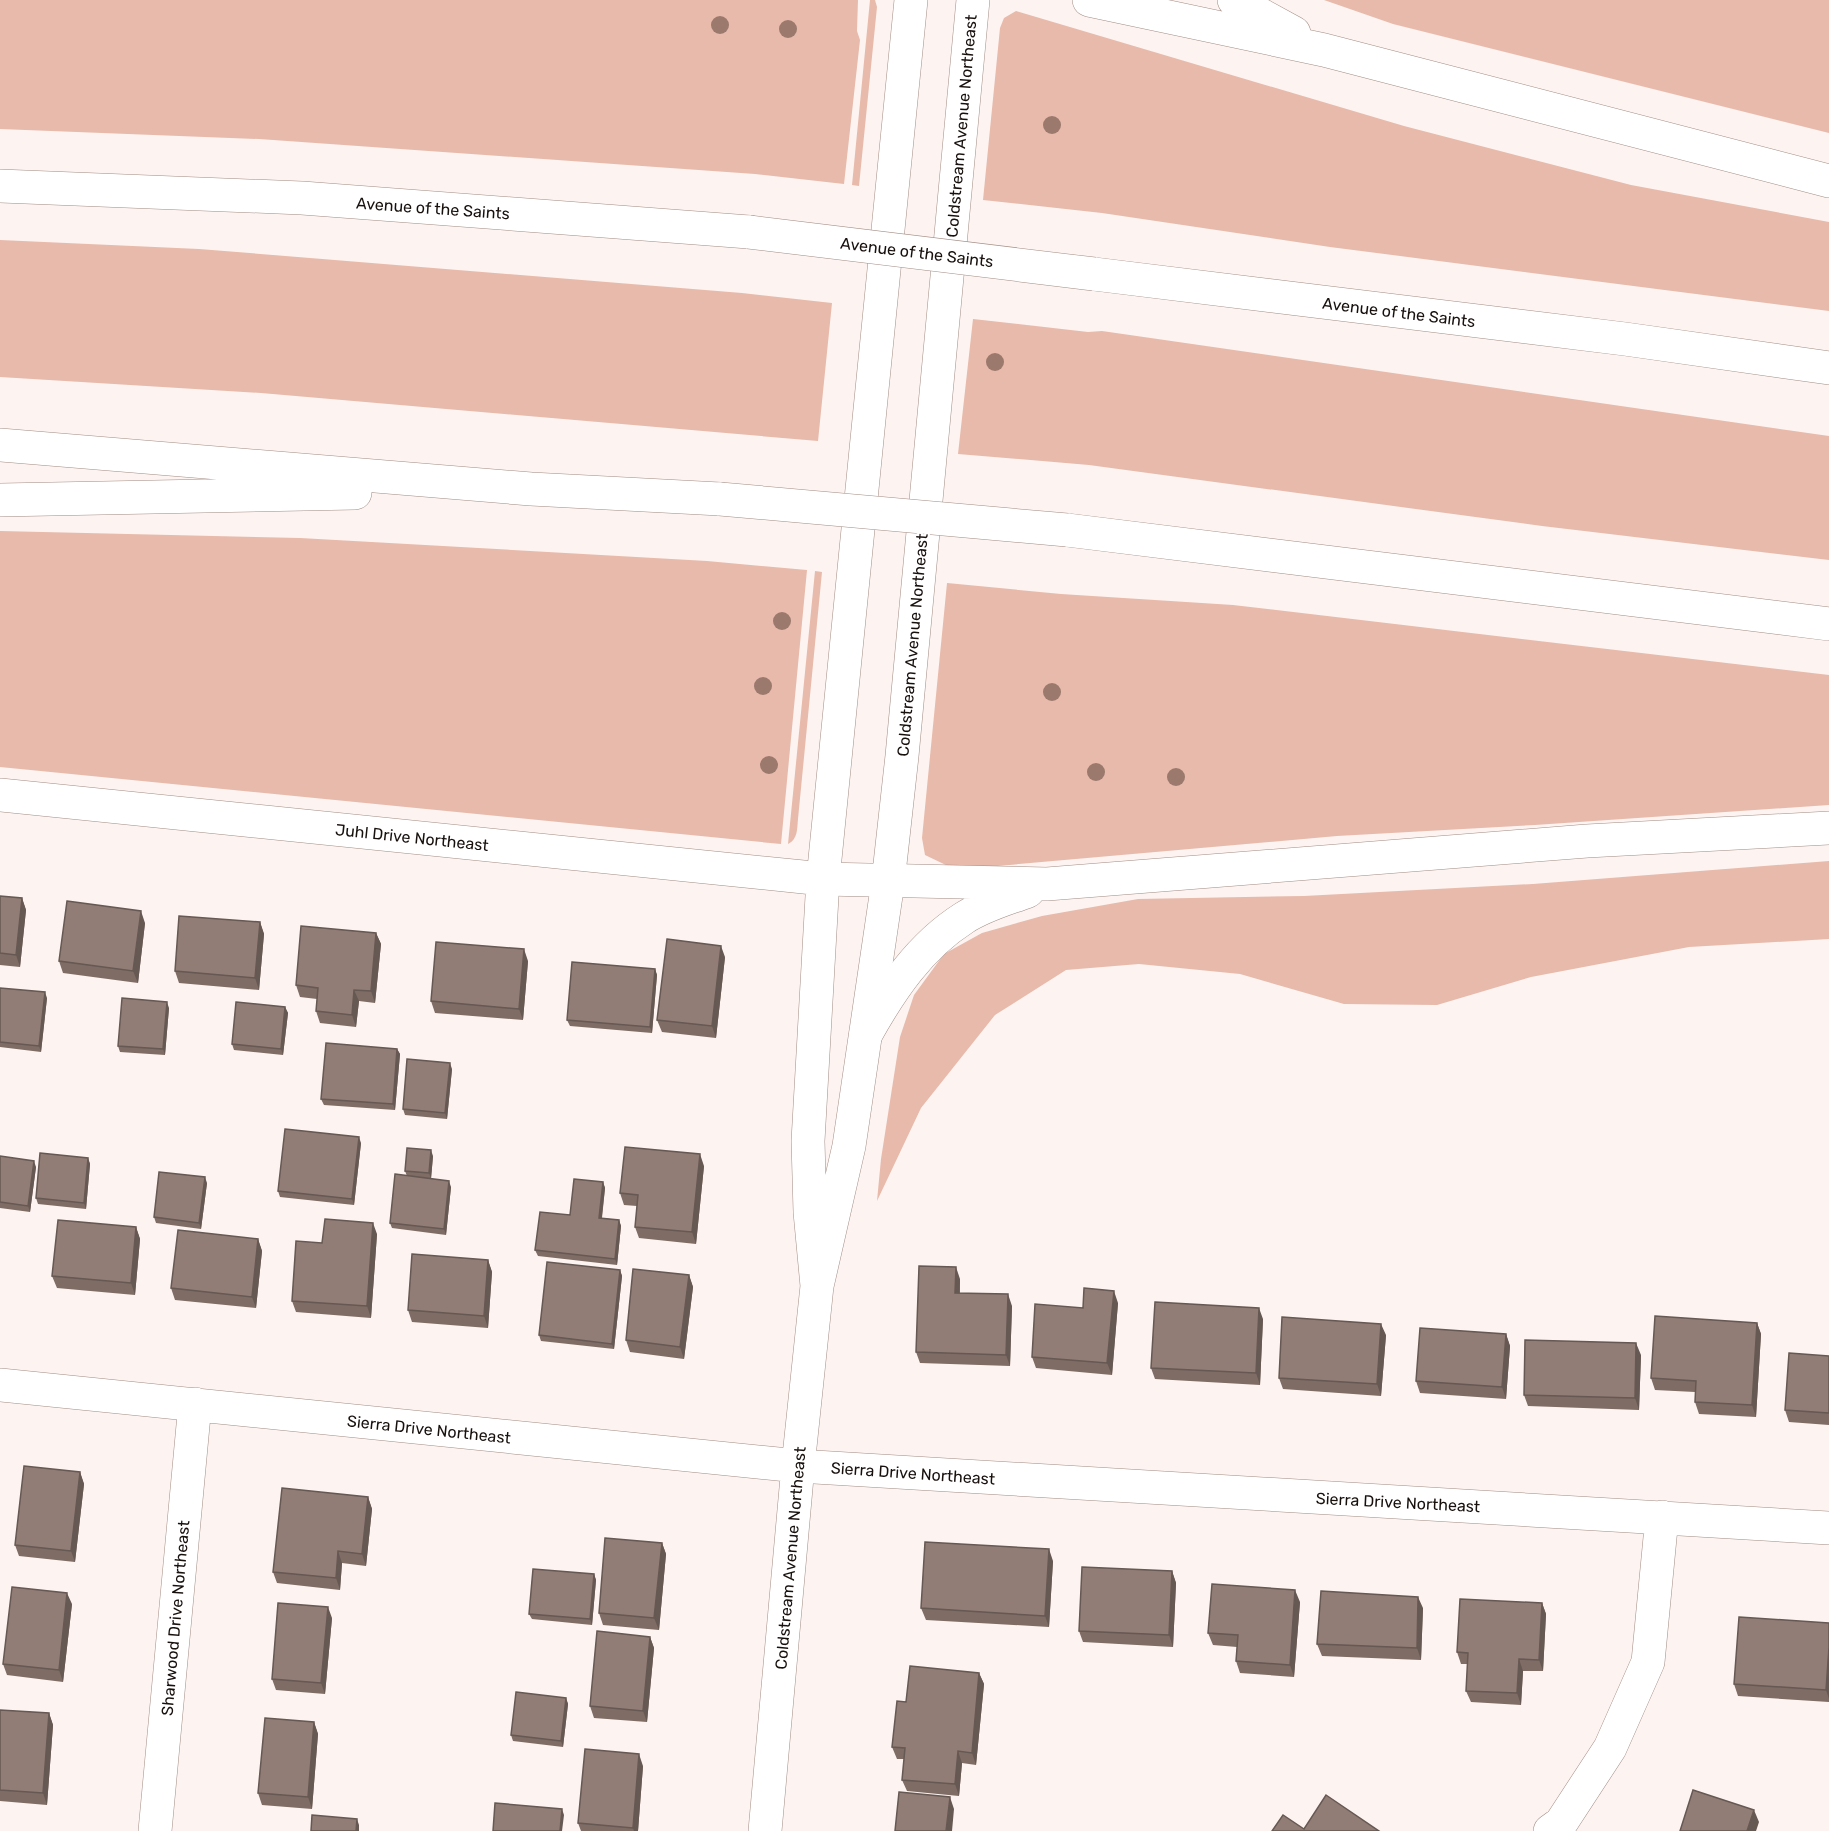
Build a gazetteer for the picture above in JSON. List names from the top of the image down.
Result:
{
  "streets": {
    "main road": [
      "Coldstream Avenue Northeast",
      "Avenue of the Saints",
      "Juhl Drive Northeast",
      "Sierra Drive Northeast",
      "Sharwood Drive Northeast"
    ]
  },
  "crossings": [
    ["Coldstream Avenue Northeast", "Juhl Drive Northeast"],
    ["Coldstream Avenue Northeast", "Sierra Drive Northeast"],
    ["Sierra Drive Northeast", "Sharwood Drive Northeast"]
  ]
}
